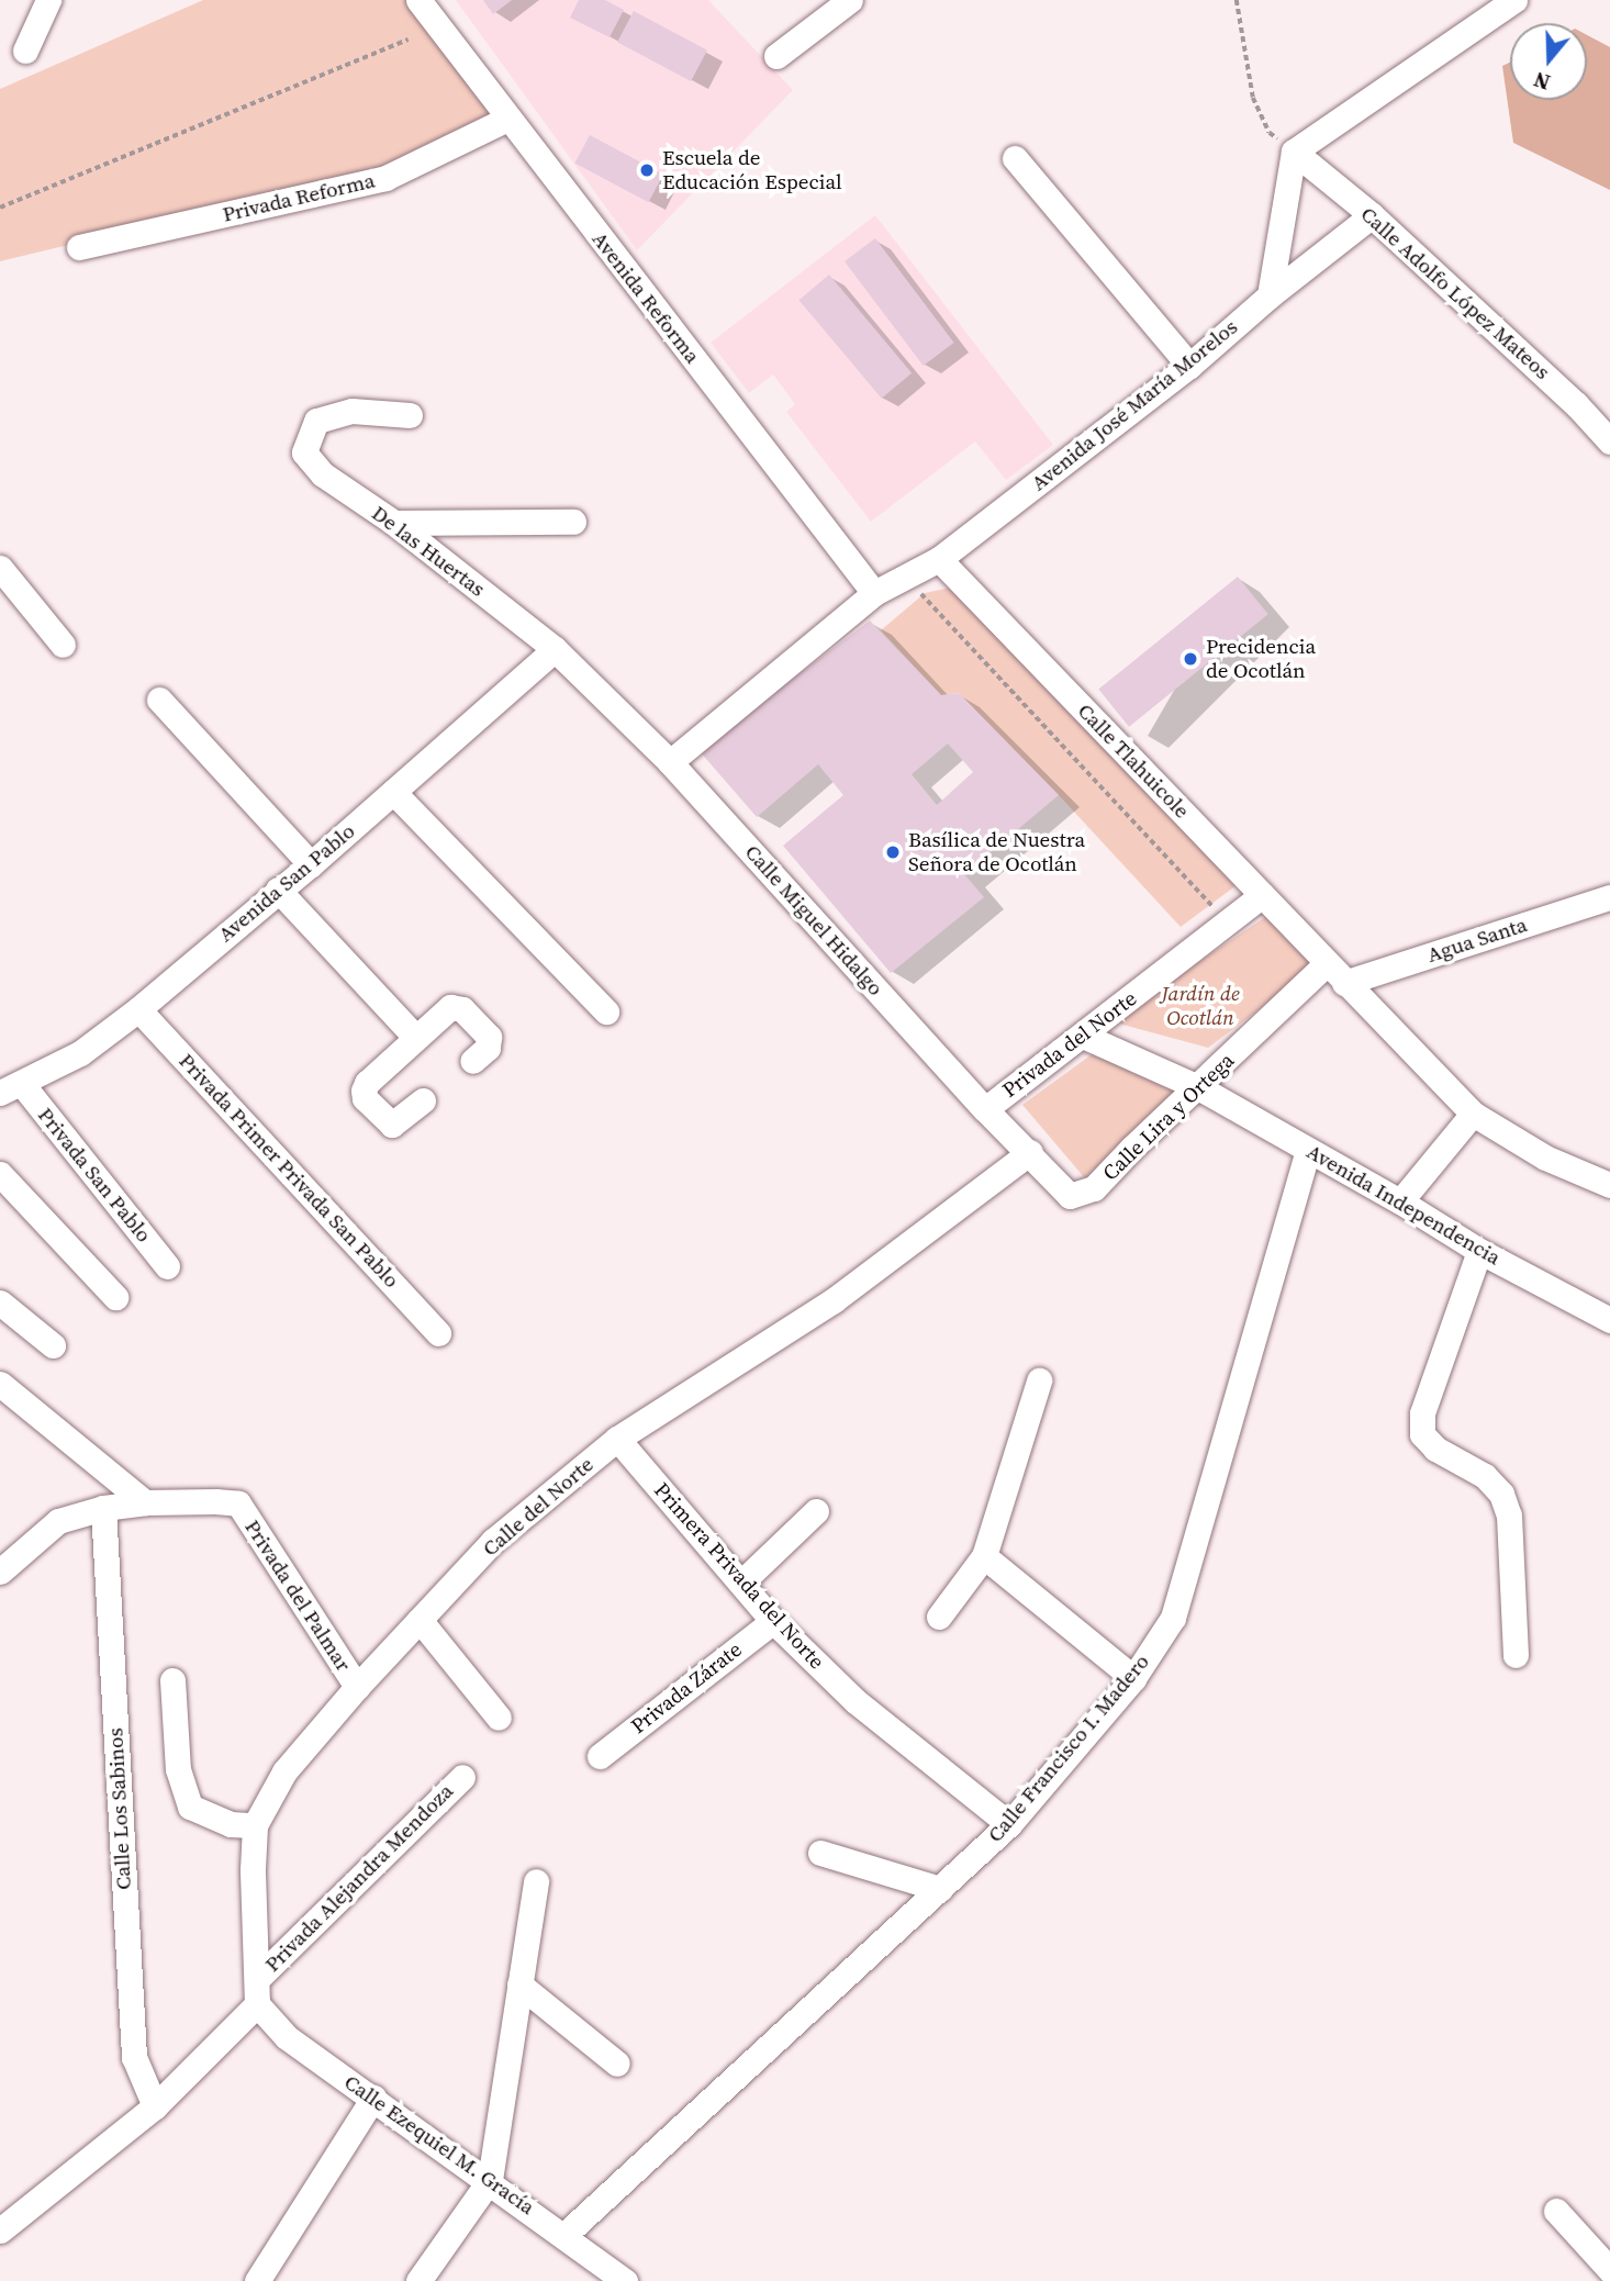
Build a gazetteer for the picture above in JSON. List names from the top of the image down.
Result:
{
  "streets": {
    "street": [
      "Privada Reforma",
      "Calle Adolfo López Mateos",
      "Avenida Reforma",
      "Avenida José María Morelos",
      "De las Huertas",
      "Calle Tlahuicole",
      "Avenida San Pablo",
      "Calle Miguel Hidalgo",
      "Agua Santa",
      "Privada del Norte",
      "Calle Lira y Ortega",
      "Privada Primer Privada San Pablo",
      "Privada San Pablo",
      "Avenida Independencia",
      "Calle del Norte",
      "Primera Privada del Norte",
      "Privada del Palmar",
      "Privada Zárate",
      "Calle Francisco I. Madero",
      "Calle Los Sabinos",
      "Privada Alejandra Mendoza",
      "Calle Ezequiel M. Gracía"
    ]
  },
  "crossings": [
    ["Privada Reforma", "Avenida Reforma"],
    ["Calle Adolfo López Mateos", "Avenida José María Morelos"],
    ["Avenida Reforma", "Avenida José María Morelos"],
    ["Avenida José María Morelos", "Calle Tlahuicole"],
    ["Avenida José María Morelos", "Calle Miguel Hidalgo"],
    ["De las Huertas", "Avenida San Pablo"],
    ["De las Huertas", "Calle Miguel Hidalgo"],
    ["Calle Tlahuicole", "Agua Santa"],
    ["Calle Tlahuicole", "Privada del Norte"],
    ["Calle Tlahuicole", "Calle Lira y Ortega"],
    ["Avenida San Pablo", "Calle Miguel Hidalgo"],
    ["Avenida San Pablo", "Privada Primer Privada San Pablo"],
    ["Avenida San Pablo", "Privada San Pablo"],
    ["Calle Miguel Hidalgo", "Privada del Norte"],
    ["Calle Miguel Hidalgo", "Calle Lira y Ortega"],
    ["Calle Miguel Hidalgo", "Calle del Norte"],
    ["Privada del Norte", "Avenida Independencia"],
    ["Calle Lira y Ortega", "Avenida Independencia"],
    ["Avenida Independencia", "Calle Francisco I. Madero"],
    ["Calle del Norte", "Primera Privada del Norte"],
    ["Calle del Norte", "Privada del Palmar"],
    ["Calle del Norte", "Privada Alejandra Mendoza"],
    ["Calle del Norte", "Calle Ezequiel M. Gracía"],
    ["Primera Privada del Norte", "Privada Zárate"],
    ["Primera Privada del Norte", "Calle Francisco I. Madero"],
    ["Calle Francisco I. Madero", "Calle Ezequiel M. Gracía"],
    ["Calle Los Sabinos", "Privada Alejandra Mendoza"],
    ["Privada Alejandra Mendoza", "Calle Ezequiel M. Gracía"]
  ],
  "parks": ["Jardín de Ocotlán"],
  "places": ["Escuela de Educación Especial", "Precidencia de Ocotlán", "Basílica de Nuestra Señora de Ocotlán"],
  "north": "bottom"
}
